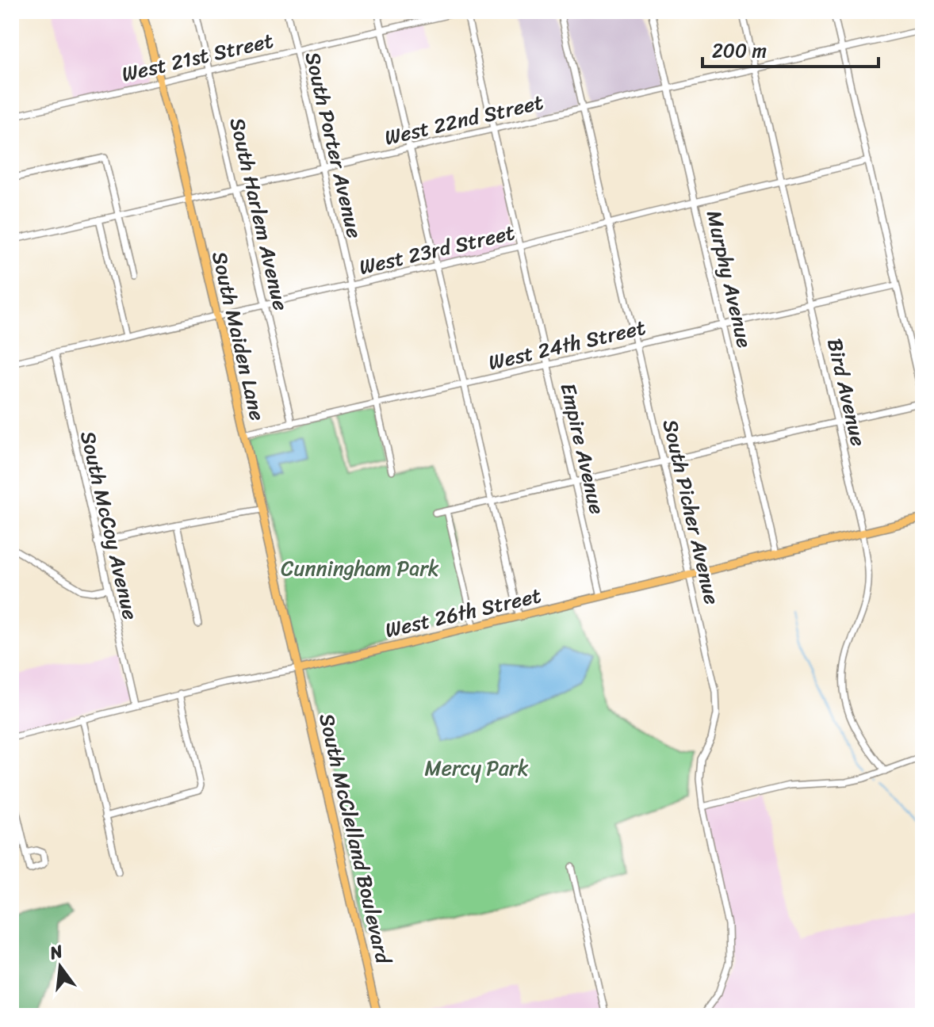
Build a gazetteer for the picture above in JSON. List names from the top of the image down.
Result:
{
  "streets": {
    "main road": ["South Maiden Lane", "West 26th Street", "South McClelland Boulevard"],
    "street": [
      "West 21st Street",
      "West 22nd Street",
      "South Porter Avenue",
      "South Harlem Avenue",
      "West 23rd Street",
      "Murphy Avenue",
      "West 24th Street",
      "Bird Avenue",
      "Empire Avenue",
      "South Picher Avenue",
      "South McCoy Avenue"
    ]
  },
  "crossings": [
    ["West 21st Street", "South Porter Avenue"],
    ["West 21st Street", "South Harlem Avenue"],
    ["West 21st Street", "South Maiden Lane"],
    ["West 21st Street", "Empire Avenue"],
    ["West 22nd Street", "South Porter Avenue"],
    ["West 22nd Street", "South Harlem Avenue"],
    ["West 22nd Street", "Murphy Avenue"],
    ["West 22nd Street", "South Maiden Lane"],
    ["West 22nd Street", "Bird Avenue"],
    ["West 22nd Street", "Empire Avenue"],
    ["West 22nd Street", "South Picher Avenue"],
    ["South Porter Avenue", "West 23rd Street"],
    ["South Porter Avenue", "West 24th Street"],
    ["South Harlem Avenue", "West 23rd Street"],
    ["South Harlem Avenue", "West 24th Street"],
    ["West 23rd Street", "Murphy Avenue"],
    ["West 23rd Street", "South Maiden Lane"],
    ["West 23rd Street", "Bird Avenue"],
    ["West 23rd Street", "Empire Avenue"],
    ["West 23rd Street", "South Picher Avenue"],
    ["West 23rd Street", "South McCoy Avenue"],
    ["Murphy Avenue", "West 24th Street"],
    ["Murphy Avenue", "West 26th Street"],
    ["South Maiden Lane", "West 24th Street"],
    ["South Maiden Lane", "West 26th Street"],
    ["South Maiden Lane", "South McClelland Boulevard"],
    ["West 24th Street", "Bird Avenue"],
    ["West 24th Street", "Empire Avenue"],
    ["West 24th Street", "South Picher Avenue"],
    ["Bird Avenue", "West 26th Street"],
    ["Empire Avenue", "West 26th Street"],
    ["South Picher Avenue", "West 26th Street"],
    ["South McCoy Avenue", "West 26th Street"],
    ["West 26th Street", "South McClelland Boulevard"]
  ],
  "parks": ["Cunningham Park", "Mercy Park"],
  "scale_bar": "200 m",
  "north": "top"
}
